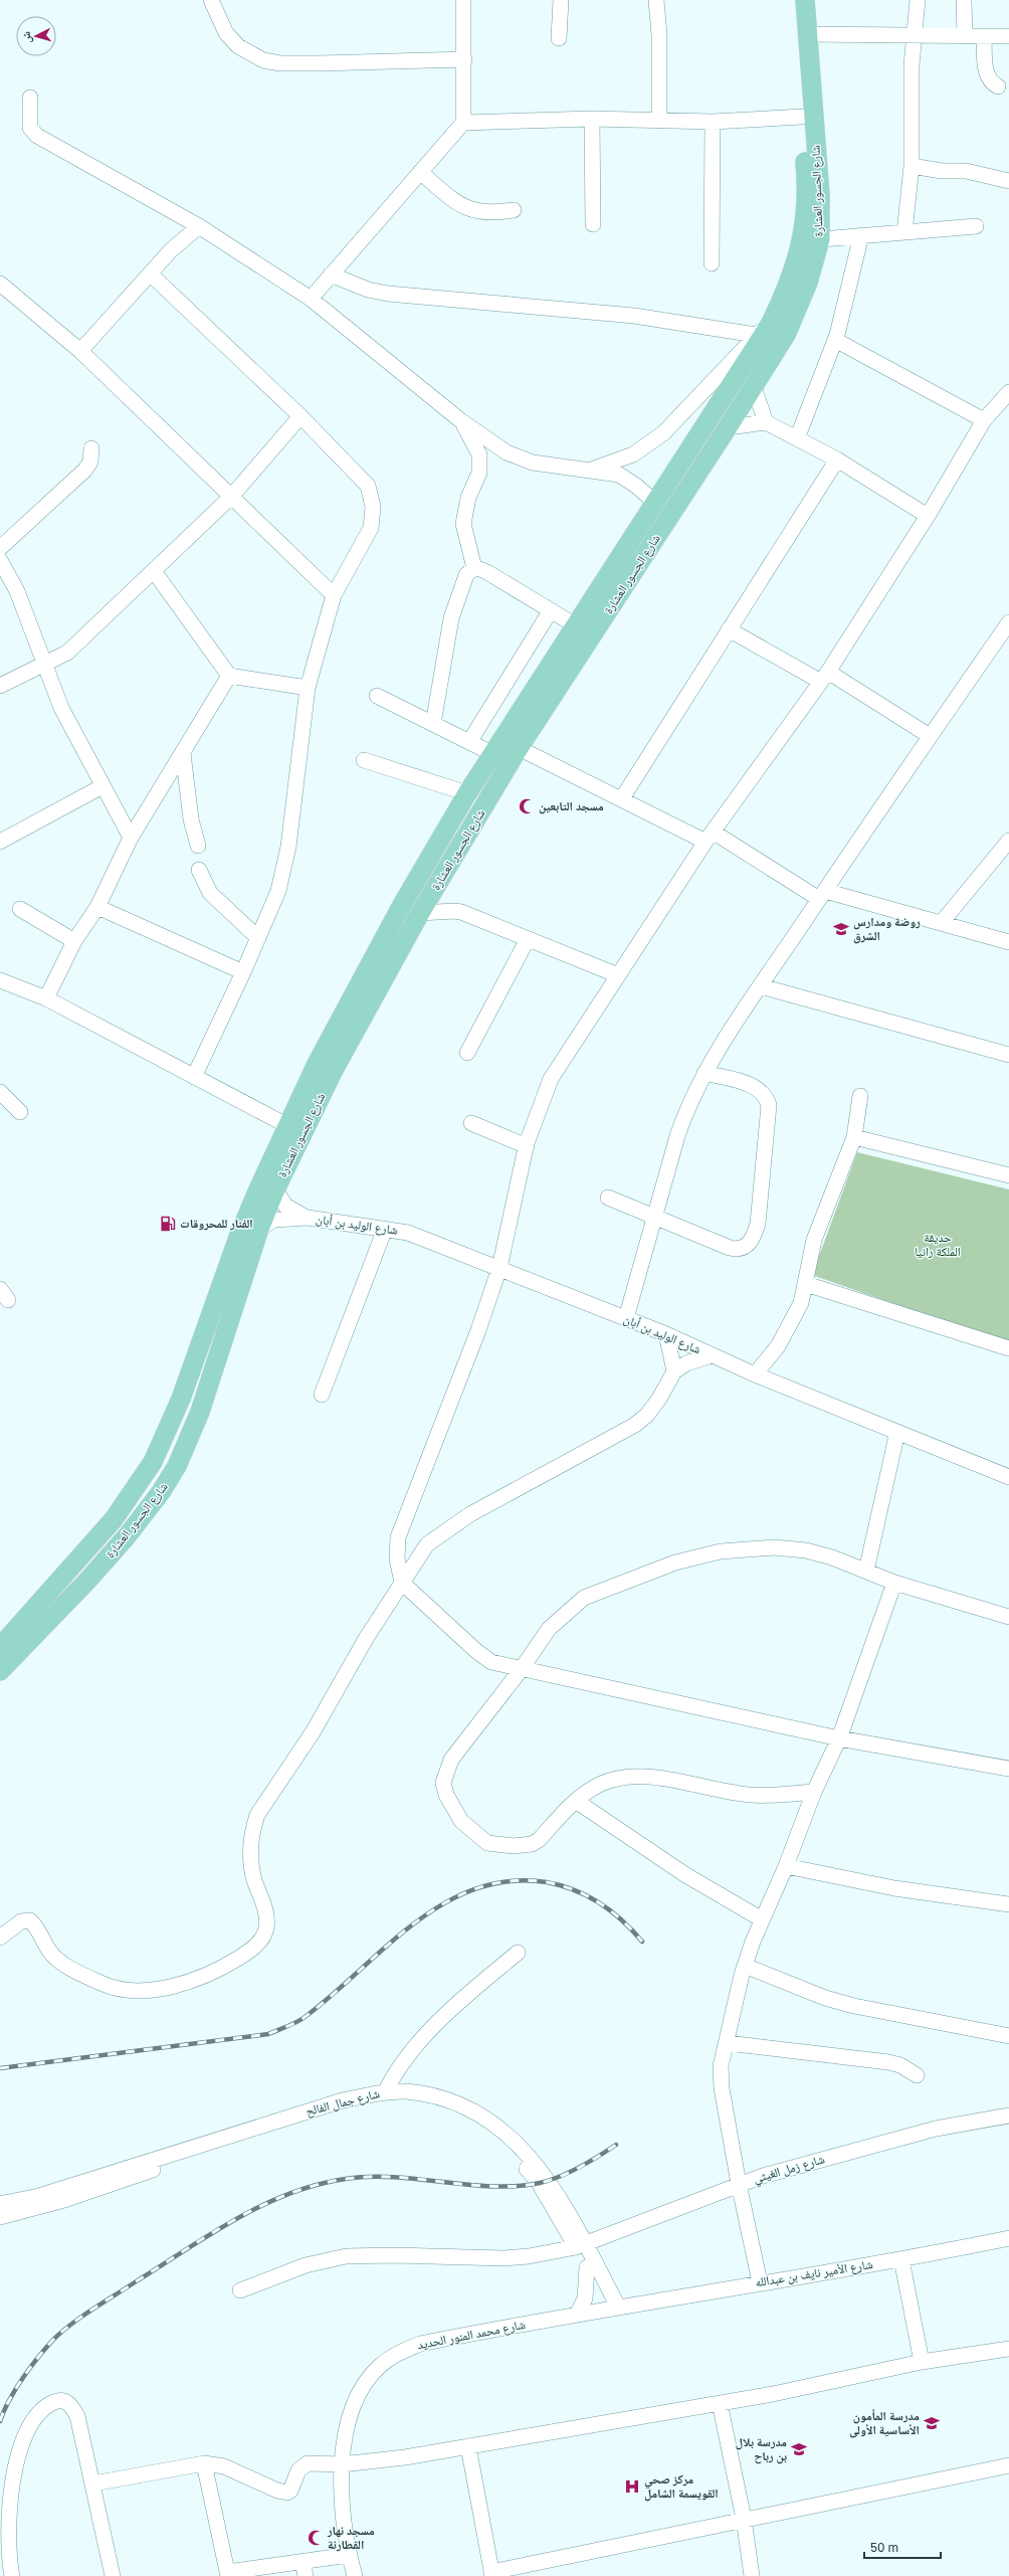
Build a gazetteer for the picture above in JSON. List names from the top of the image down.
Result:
{
  "streets": {
    "main road": ["شارع الجسور العشارة"],
    "street": [
      "شارع الوليد بن أبان",
      "شارع جمال الفالح",
      "شارع زمل الغيثي",
      "شارع الأمير نايف بن عبدالله",
      "شارع محمد المنور الحديد"
    ]
  },
  "crossings": [
    ["شارع الجسور العشارة", "شارع الوليد بن أبان"],
    ["شارع جمال الفالح", "شارع زمل الغيثي"],
    ["شارع جمال الفالح", "شارع الأمير نايف بن عبدالله"],
    ["شارع جمال الفالح", "شارع محمد المنور الحديد"],
    ["شارع الأمير نايف بن عبدالله", "شارع محمد المنور الحديد"]
  ],
  "parks": ["حديقة الملكة رانيا"],
  "places": {
    "mosque": ["مسجد التابعين", "مسجد نهار القطارنة"],
    "school or university": ["روضة ومدارس الشرق", "مدرسة المأمون الأساسية الأولى", "مدرسة بلال بن رباح"],
    "fuel station": ["الفنار للمحروقات"],
    "hospital": ["مركز صحي القويسمة الشامل"]
  },
  "scale_bar": "50 m",
  "north": "left"
}
